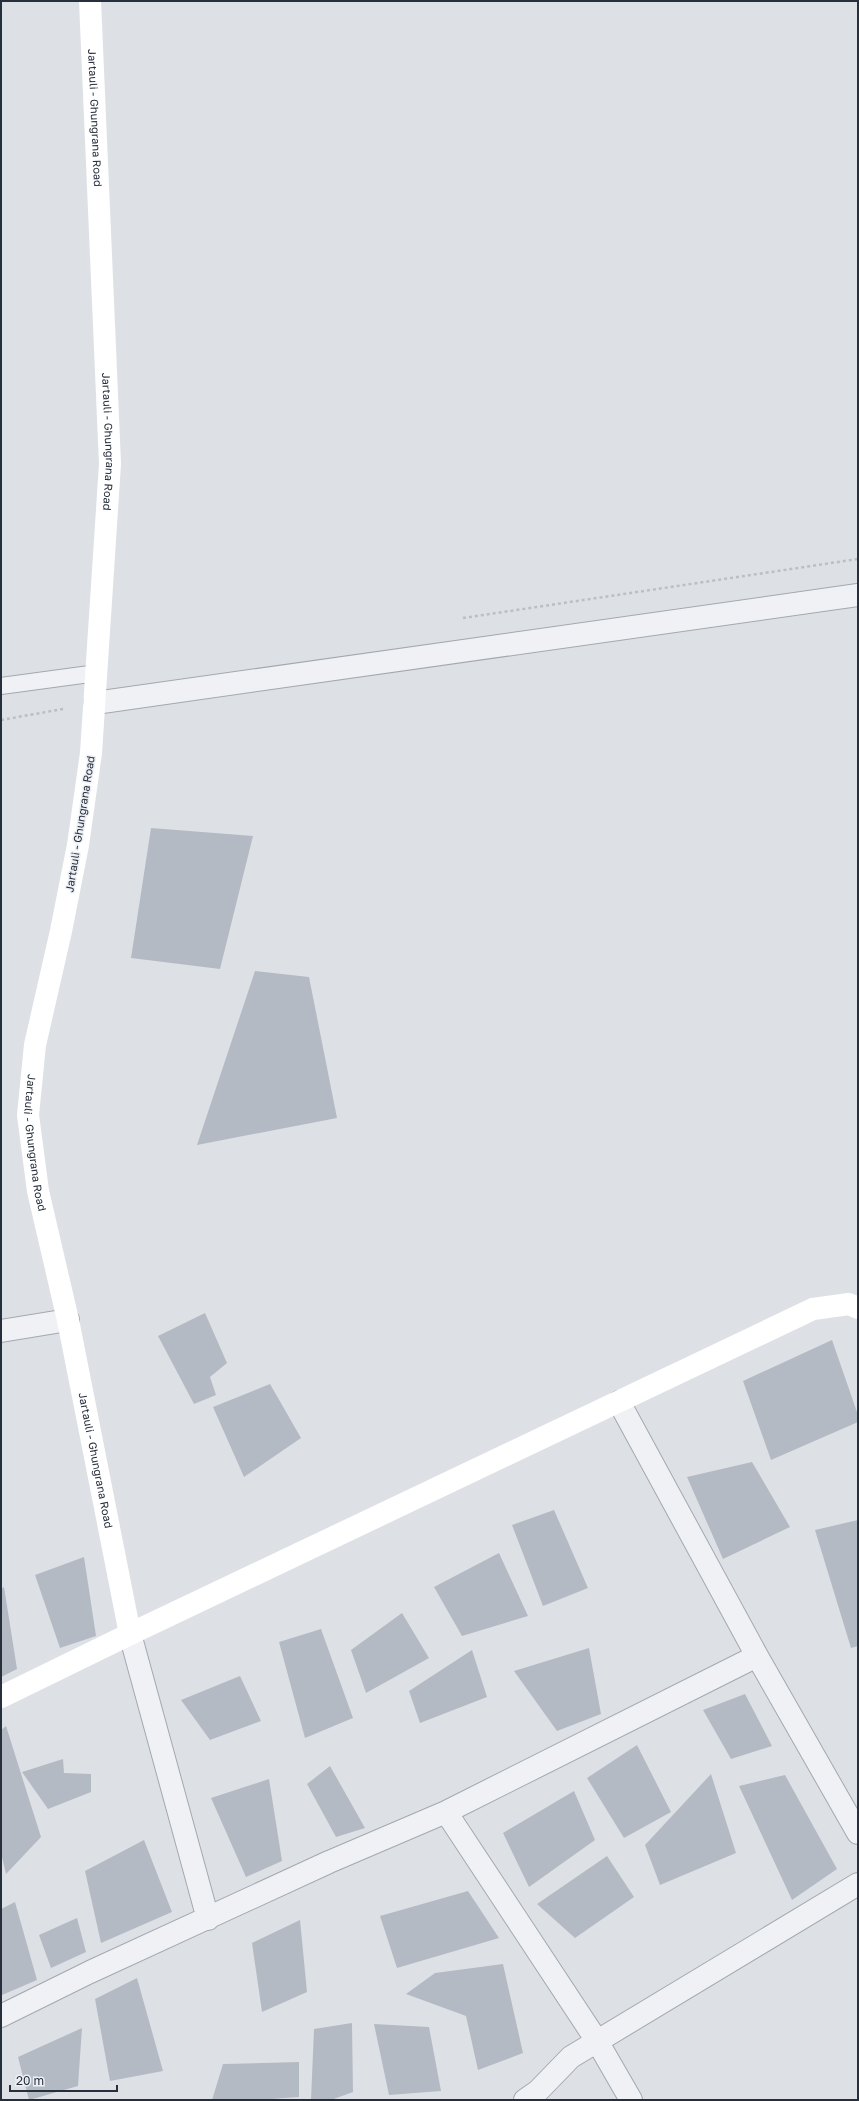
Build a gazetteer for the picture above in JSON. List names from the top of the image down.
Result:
{
  "streets": {
    "street": ["Jartauli - Ghungrana Road"]
  },
  "scale_bar": "20 m"
}
